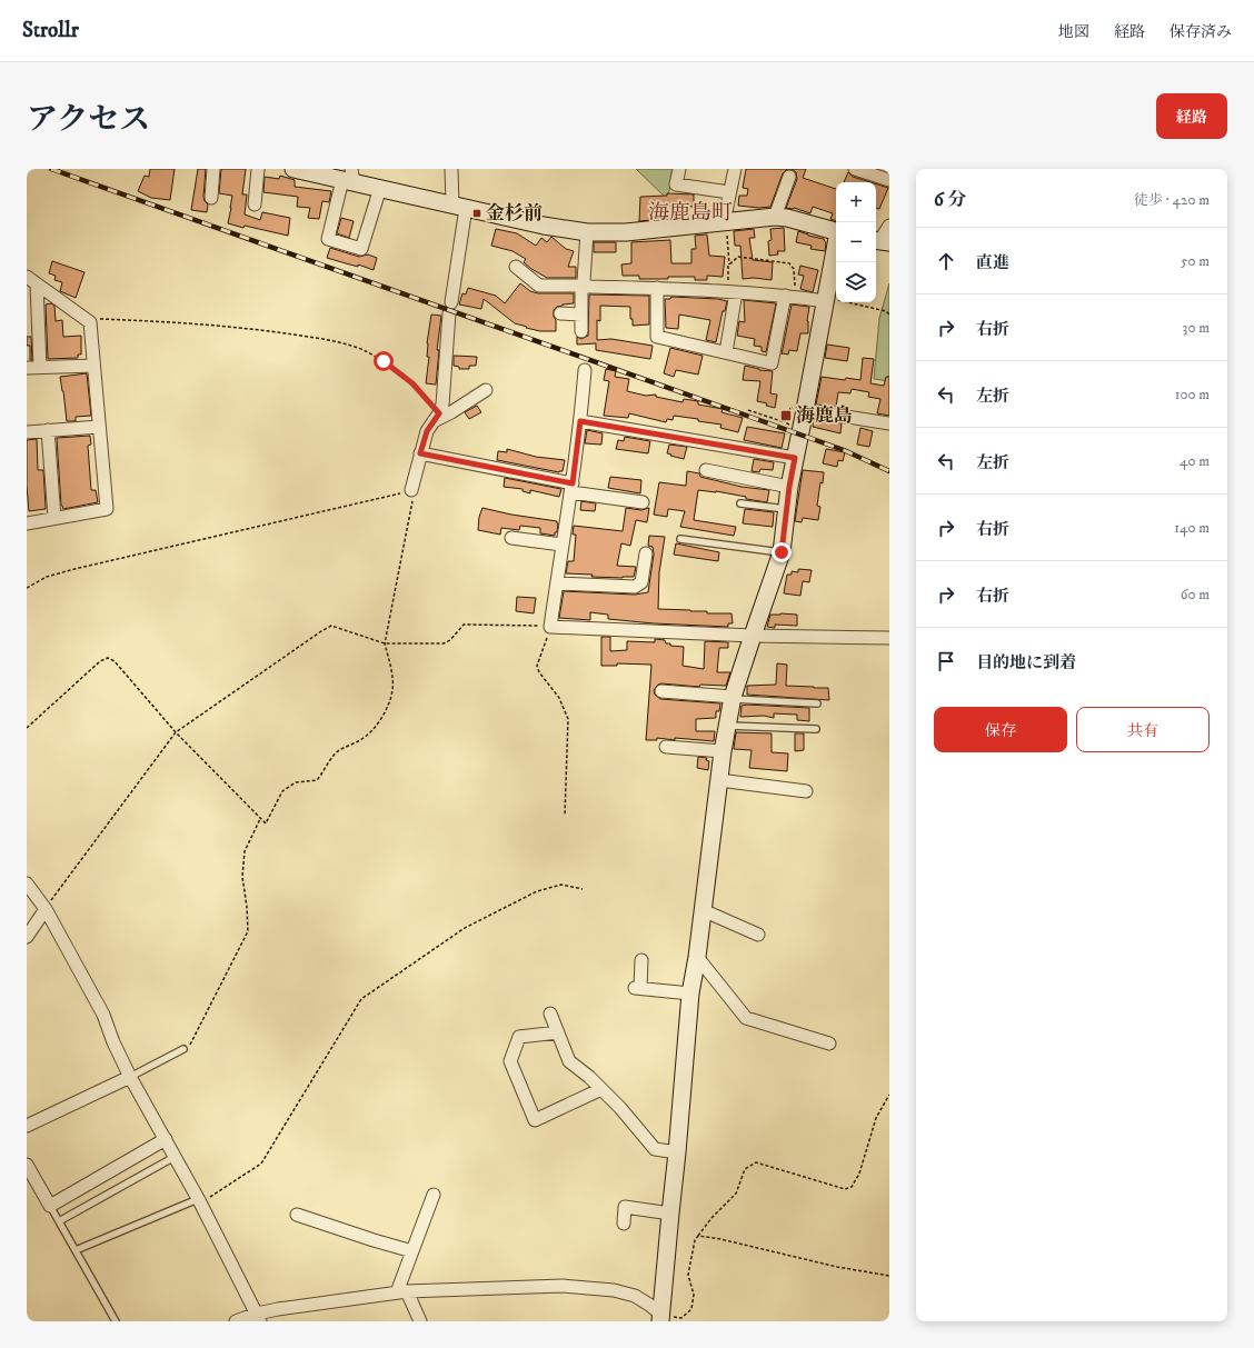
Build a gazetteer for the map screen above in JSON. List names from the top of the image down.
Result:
{
  "districts": ["海鹿島町"],
  "places": {
    "transit": ["金杉前", "海鹿島"]
  },
  "page": {
    "header": "Strollr",
    "nav": ["地図", "経路", "保存済み"],
    "title": "アクセス",
    "buttons": [
      "経路",
      ["保存", "共有"]
    ],
    "heading": ["6 分", "徒歩 · 420 m"],
    "map_buttons": ["+", "−"],
    "list": [
      ["直進", "50 m"],
      ["右折", "30 m"],
      ["左折", "100 m"],
      ["左折", "40 m"],
      ["右折", "140 m"],
      ["右折", "60 m"],
      "目的地に到着"
    ]
  }
}
